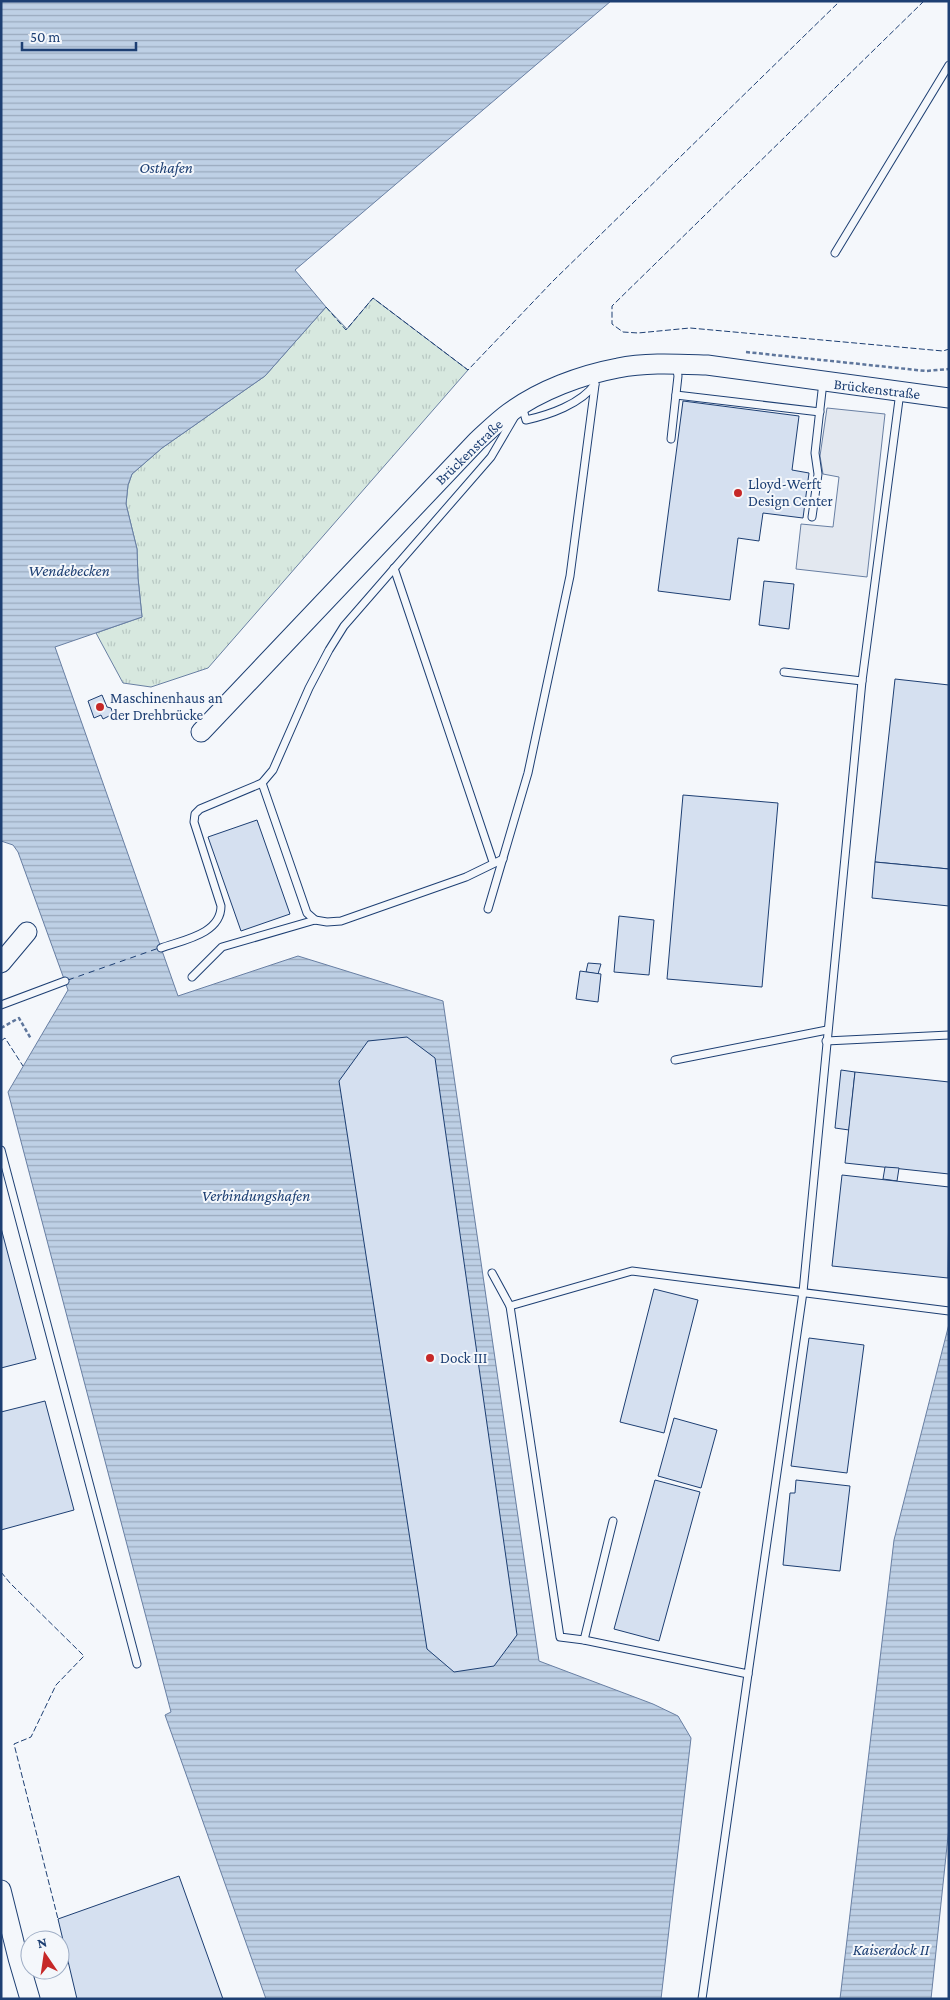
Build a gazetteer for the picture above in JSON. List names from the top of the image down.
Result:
{
  "streets": {
    "street": ["Brückenstraße"]
  },
  "water": [
    "Osthafen",
    "Wendebecken",
    "Verbindungshafen",
    "Kaiserdock II"
  ],
  "places": ["Lloyd-Werft Design Center", "Maschinenhaus an der Drehbrücke", "Dock III"],
  "scale_bar": "50 m",
  "north": "top"
}
